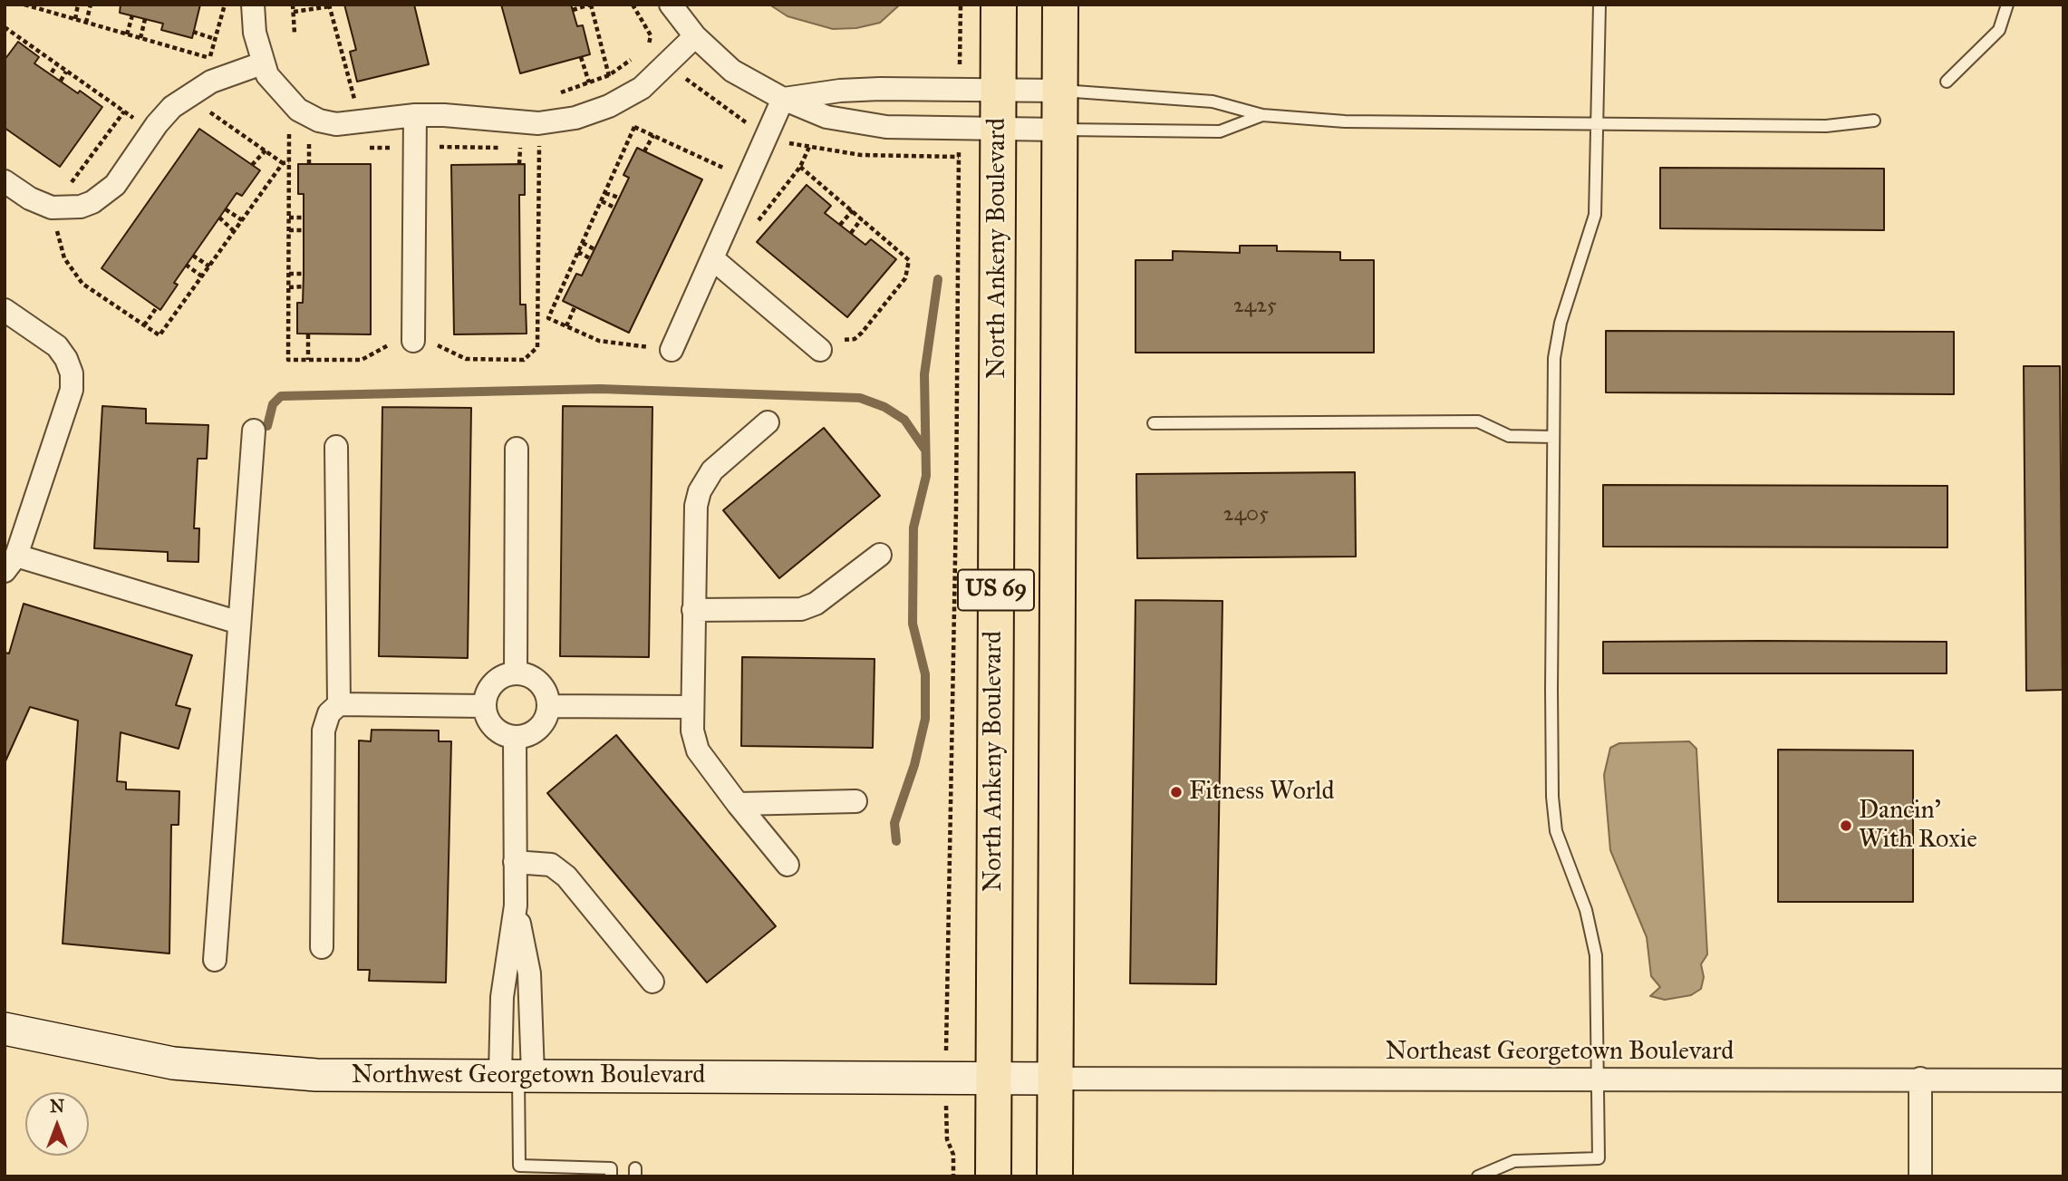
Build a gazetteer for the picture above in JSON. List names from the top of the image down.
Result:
{
  "streets": {
    "main road": ["North Ankeny Boulevard", "US 69"],
    "street": ["Northeast Georgetown Boulevard", "Northwest Georgetown Boulevard"]
  },
  "crossings": [
    ["North Ankeny Boulevard", "Northwest Georgetown Boulevard"],
    ["US 69", "Northeast Georgetown Boulevard"],
    ["US 69", "Northwest Georgetown Boulevard"],
    ["Northeast Georgetown Boulevard", "Northwest Georgetown Boulevard"]
  ],
  "places": ["Fitness World", "Dancin' With Roxie"],
  "house_numbers": ["2425", "2405"],
  "north": "top"
}
